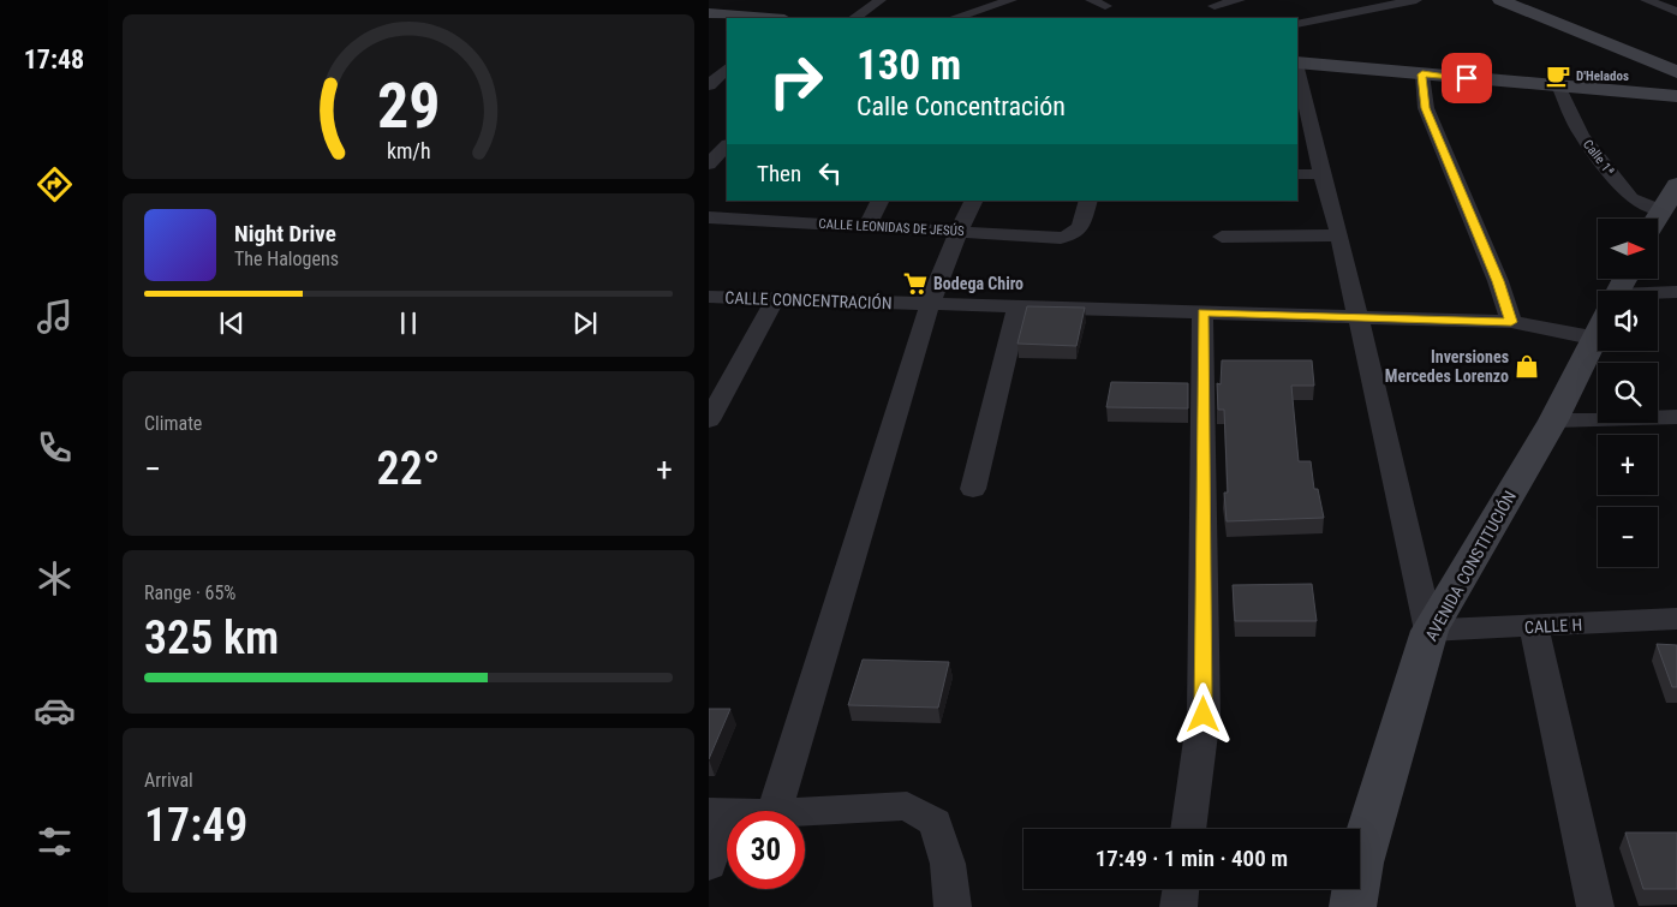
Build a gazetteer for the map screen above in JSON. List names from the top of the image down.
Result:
{
  "streets": {
    "street": [
      "Calle 1ª",
      "CALLE LEONIDAS DE JESÚS",
      "CALLE CONCENTRACIÓN",
      "AVENIDA CONSTITUCIÓN",
      "CALLE H"
    ]
  },
  "crossings": [
    ["AVENIDA CONSTITUCIÓN", "CALLE H"]
  ],
  "places": {
    "cafe": ["D'Helados"],
    "supermarket": ["Bodega Chiro"],
    "shop": ["Inversiones Mercedes Lorenzo"]
  },
  "north": "right",
  "page": {
    "tabs": "17:48",
    "turn": ["130 m", "Calle Concentración"],
    "then": "Then",
    "song": ["Night Drive", "The Halogens"],
    "map_buttons": ["+", "−"],
    "tile": [
      "Climate",
      ["Range · 65%", "325 km"],
      ["Arrival", "17:49"]
    ],
    "heat": ["−", "22°", "+"],
    "limit": "30",
    "trip": "17:49 · 1 min · 400 m",
    "gauge": ["29", "km/h"]
  }
}
